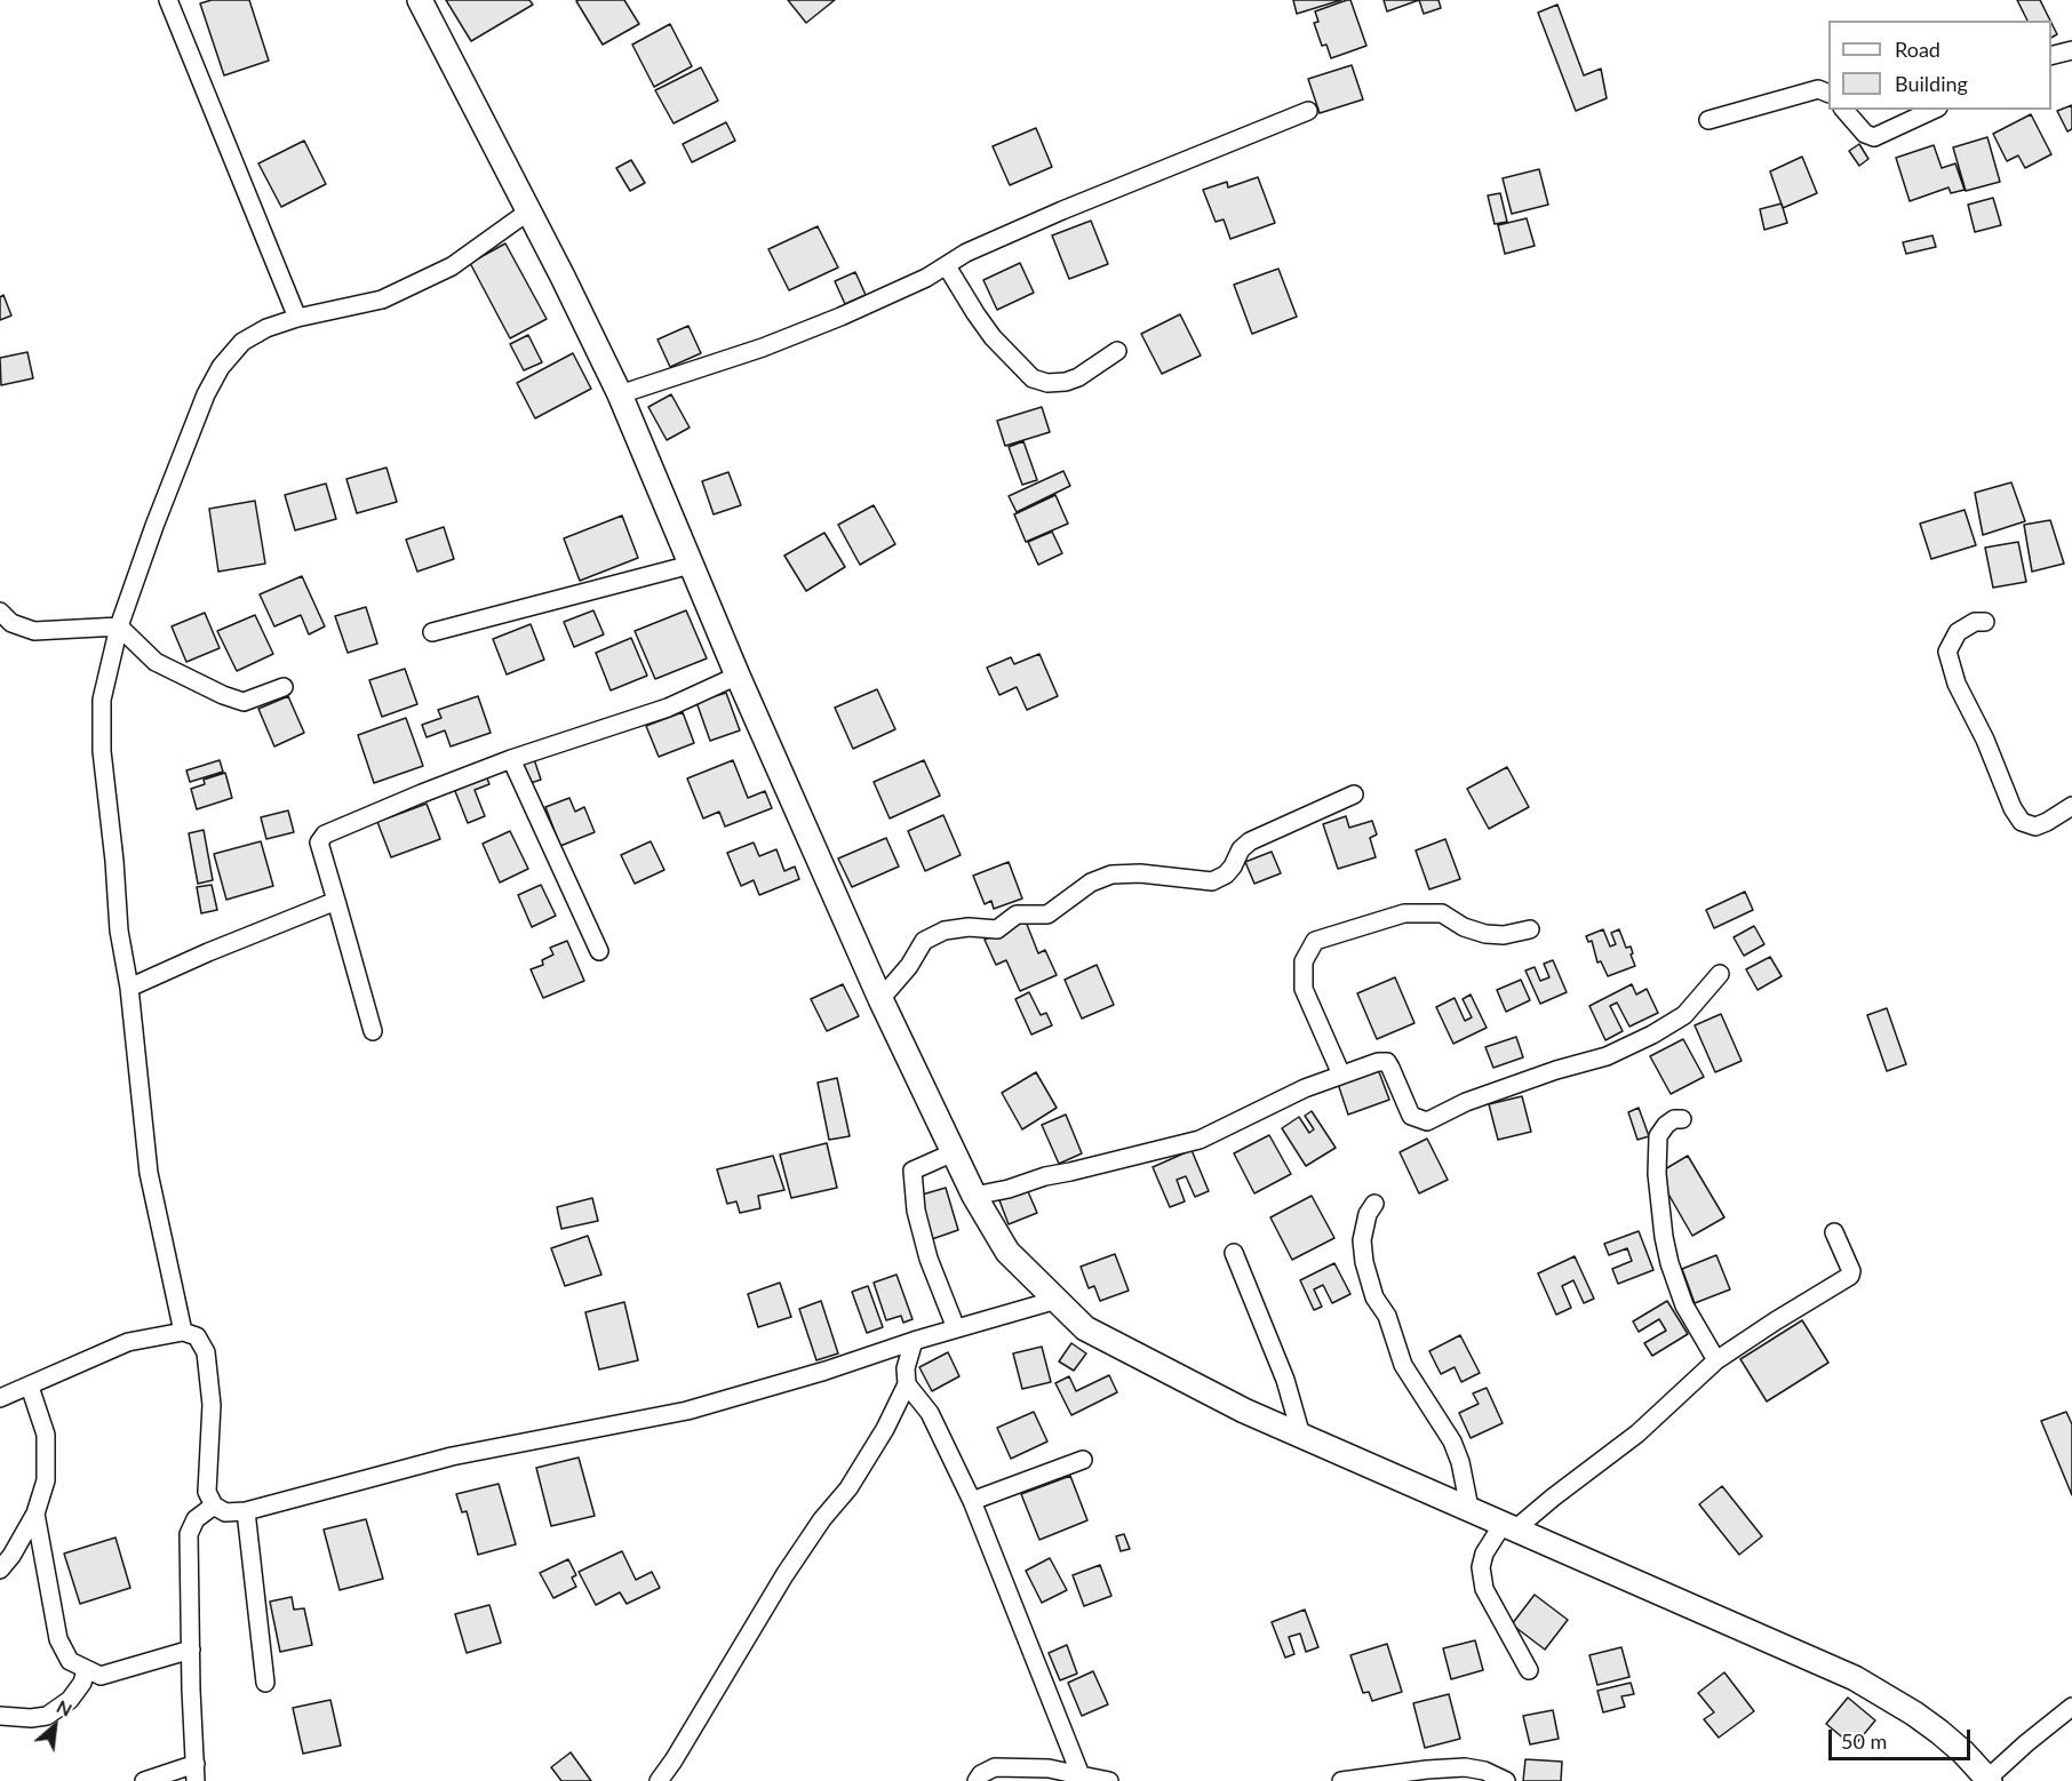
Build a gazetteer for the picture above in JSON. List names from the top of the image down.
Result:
{
  "legend": ["Road", "Building"],
  "scale_bar": "50 m",
  "north": "top right"
}
